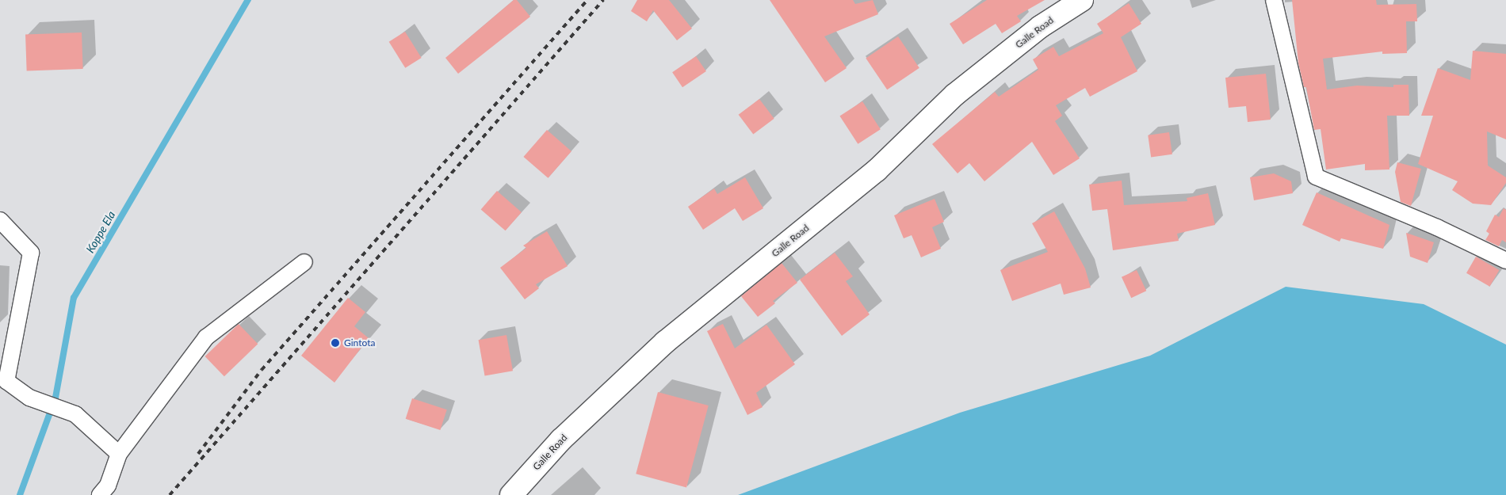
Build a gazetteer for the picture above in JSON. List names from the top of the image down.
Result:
{
  "streets": {
    "highway": ["Galle Road"]
  },
  "water": ["Koppe Ela"],
  "places": ["Gintota"]
}
